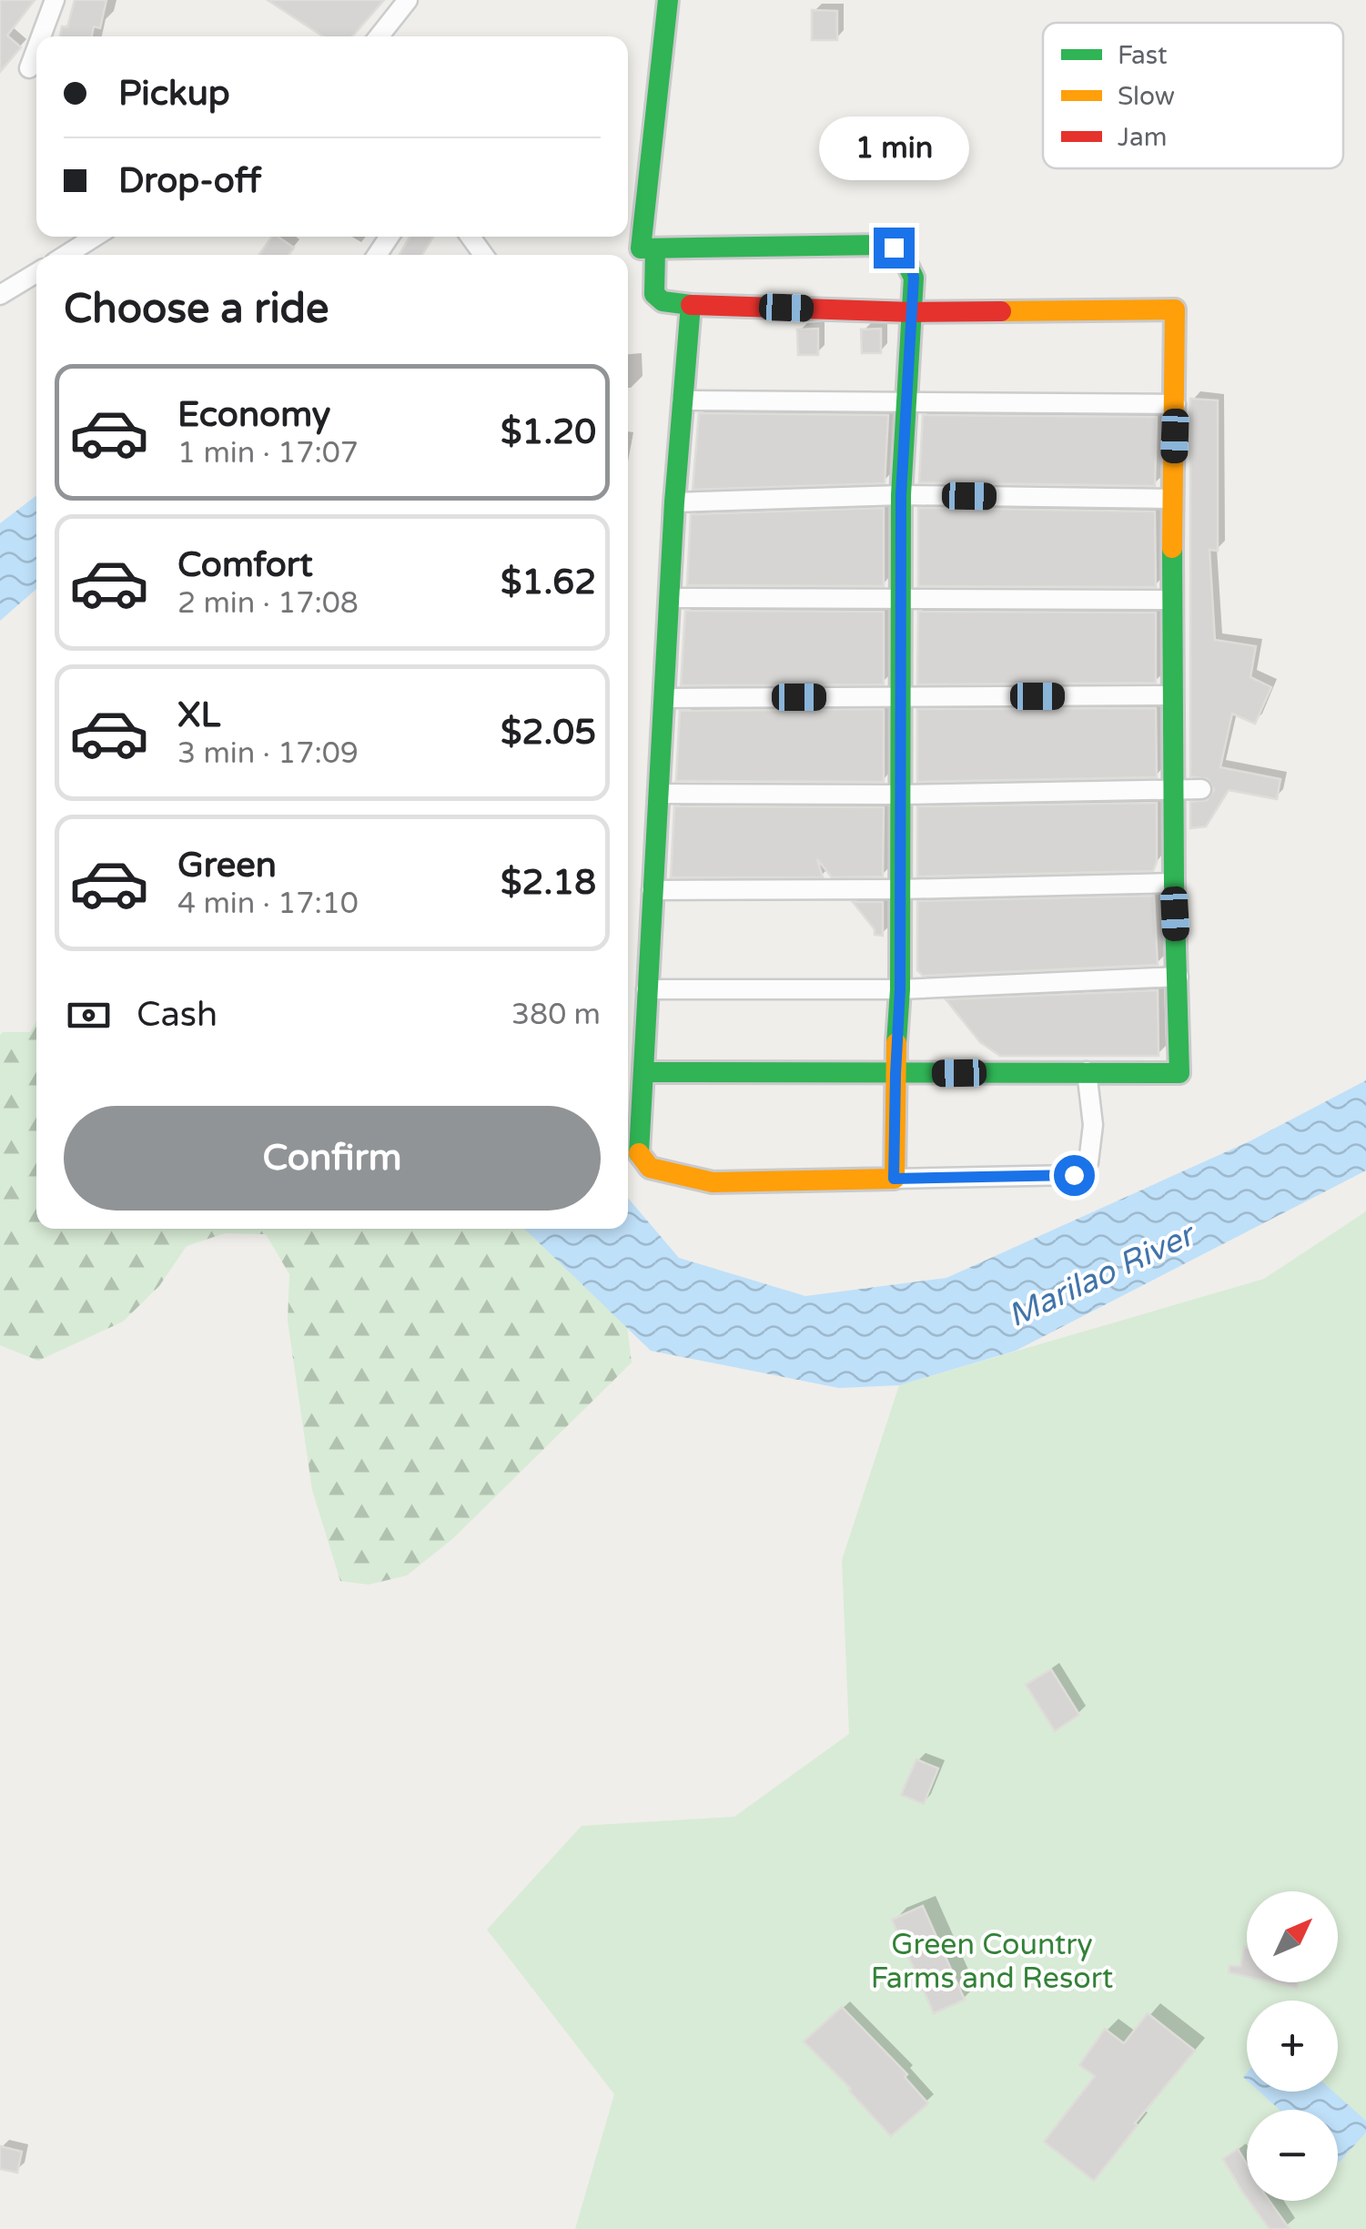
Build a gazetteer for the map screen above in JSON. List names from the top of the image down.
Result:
{
  "water": ["Marilao River"],
  "parks": ["Green Country Farms and Resort"],
  "legend": ["Fast", "Slow", "Jam"],
  "north": "top right",
  "page": {
    "banner": ["Pickup", "Drop-off"],
    "bubble": "1 min",
    "heading": "Choose a ride",
    "list": [
      {
        "name": "Economy",
        "note": "1 min · 17:07",
        "value": "$1.20"
      },
      {
        "name": "Comfort",
        "note": "2 min · 17:08",
        "value": "$1.62"
      },
      {
        "name": "XL",
        "note": "3 min · 17:09",
        "value": "$2.05"
      },
      {
        "name": "Green",
        "note": "4 min · 17:10",
        "value": "$2.18"
      }
    ],
    "pay": ["Cash", "380 m"],
    "buttons": "Confirm",
    "map_buttons": ["+", "−"]
  }
}
